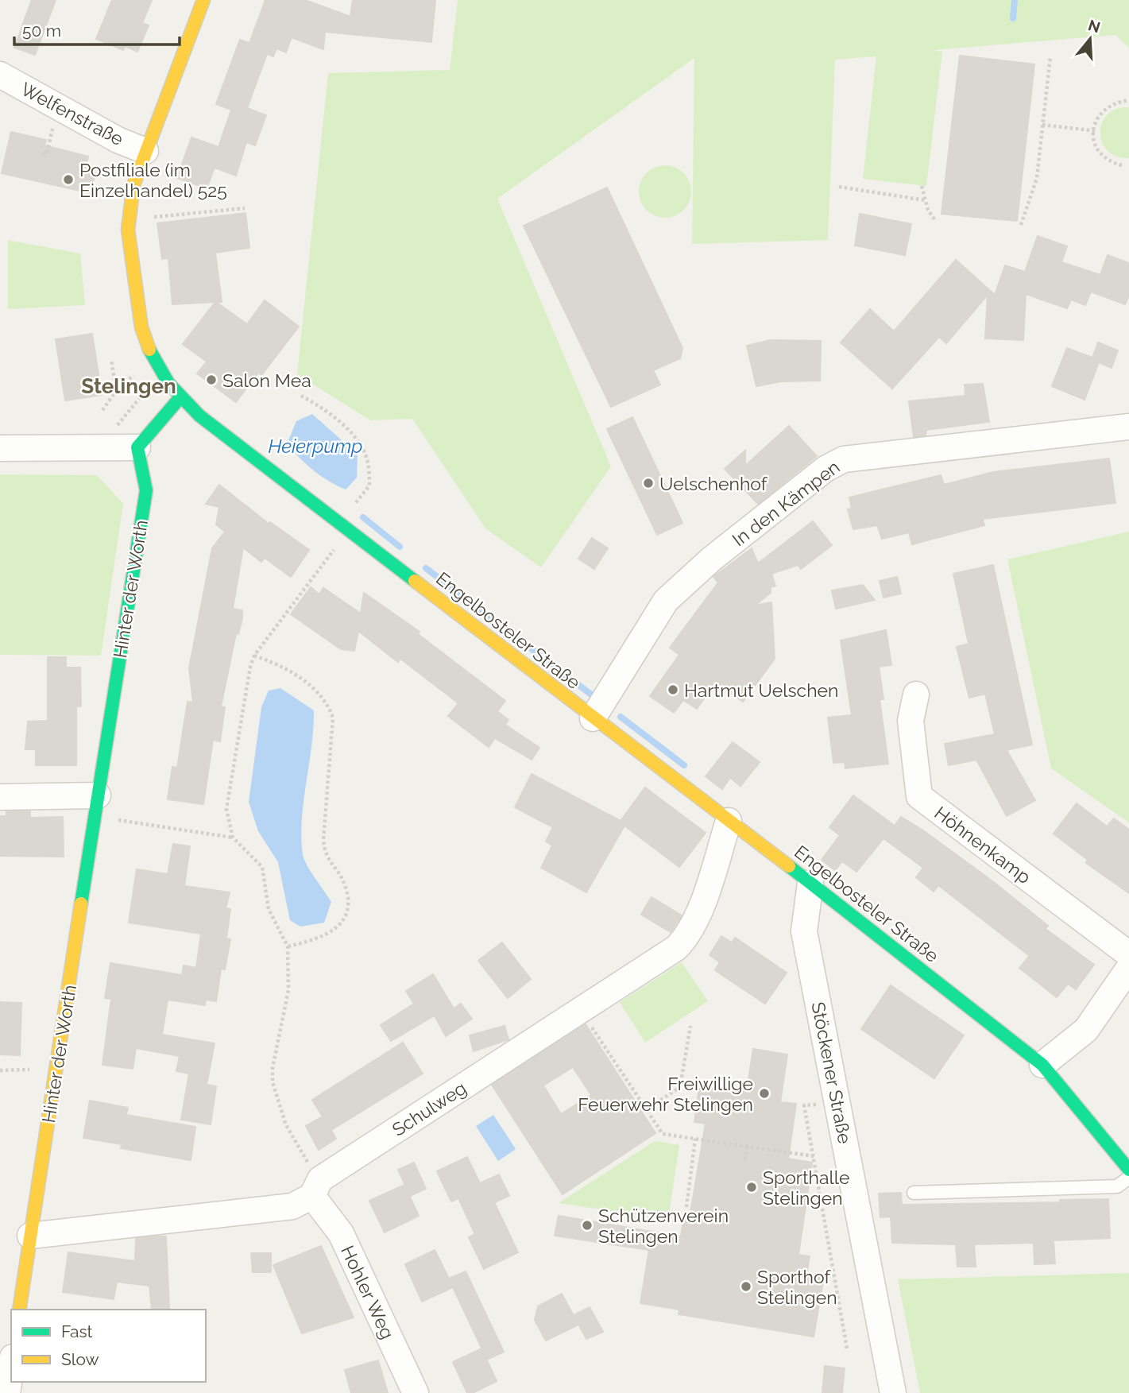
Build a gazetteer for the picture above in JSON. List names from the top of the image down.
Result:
{
  "streets": {
    "street": [
      "Welfenstraße",
      "In den Kämpen",
      "Hinter der Worth",
      "Engelbosteler Straße",
      "Höhnenkamp",
      "Stöckener Straße",
      "Schulweg",
      "Hohler Weg"
    ]
  },
  "crossings": [
    ["Welfenstraße", "Engelbosteler Straße"],
    ["In den Kämpen", "Engelbosteler Straße"],
    ["Hinter der Worth", "Schulweg"],
    ["Engelbosteler Straße", "Stöckener Straße"],
    ["Engelbosteler Straße", "Schulweg"],
    ["Schulweg", "Hohler Weg"]
  ],
  "districts": ["Stelingen"],
  "water": ["Heierpump"],
  "places": [
    "Postfiliale (im Einzelhandel) 525",
    "Salon Mea",
    "Uelschenhof",
    "Hartmut Uelschen",
    "Freiwillige Feuerwehr Stelingen",
    "Sporthalle Stelingen",
    "Schützenverein Stelingen",
    "Sporthof Stelingen"
  ],
  "legend": ["Fast", "Slow"],
  "scale_bar": "50 m",
  "north": "top"
}
